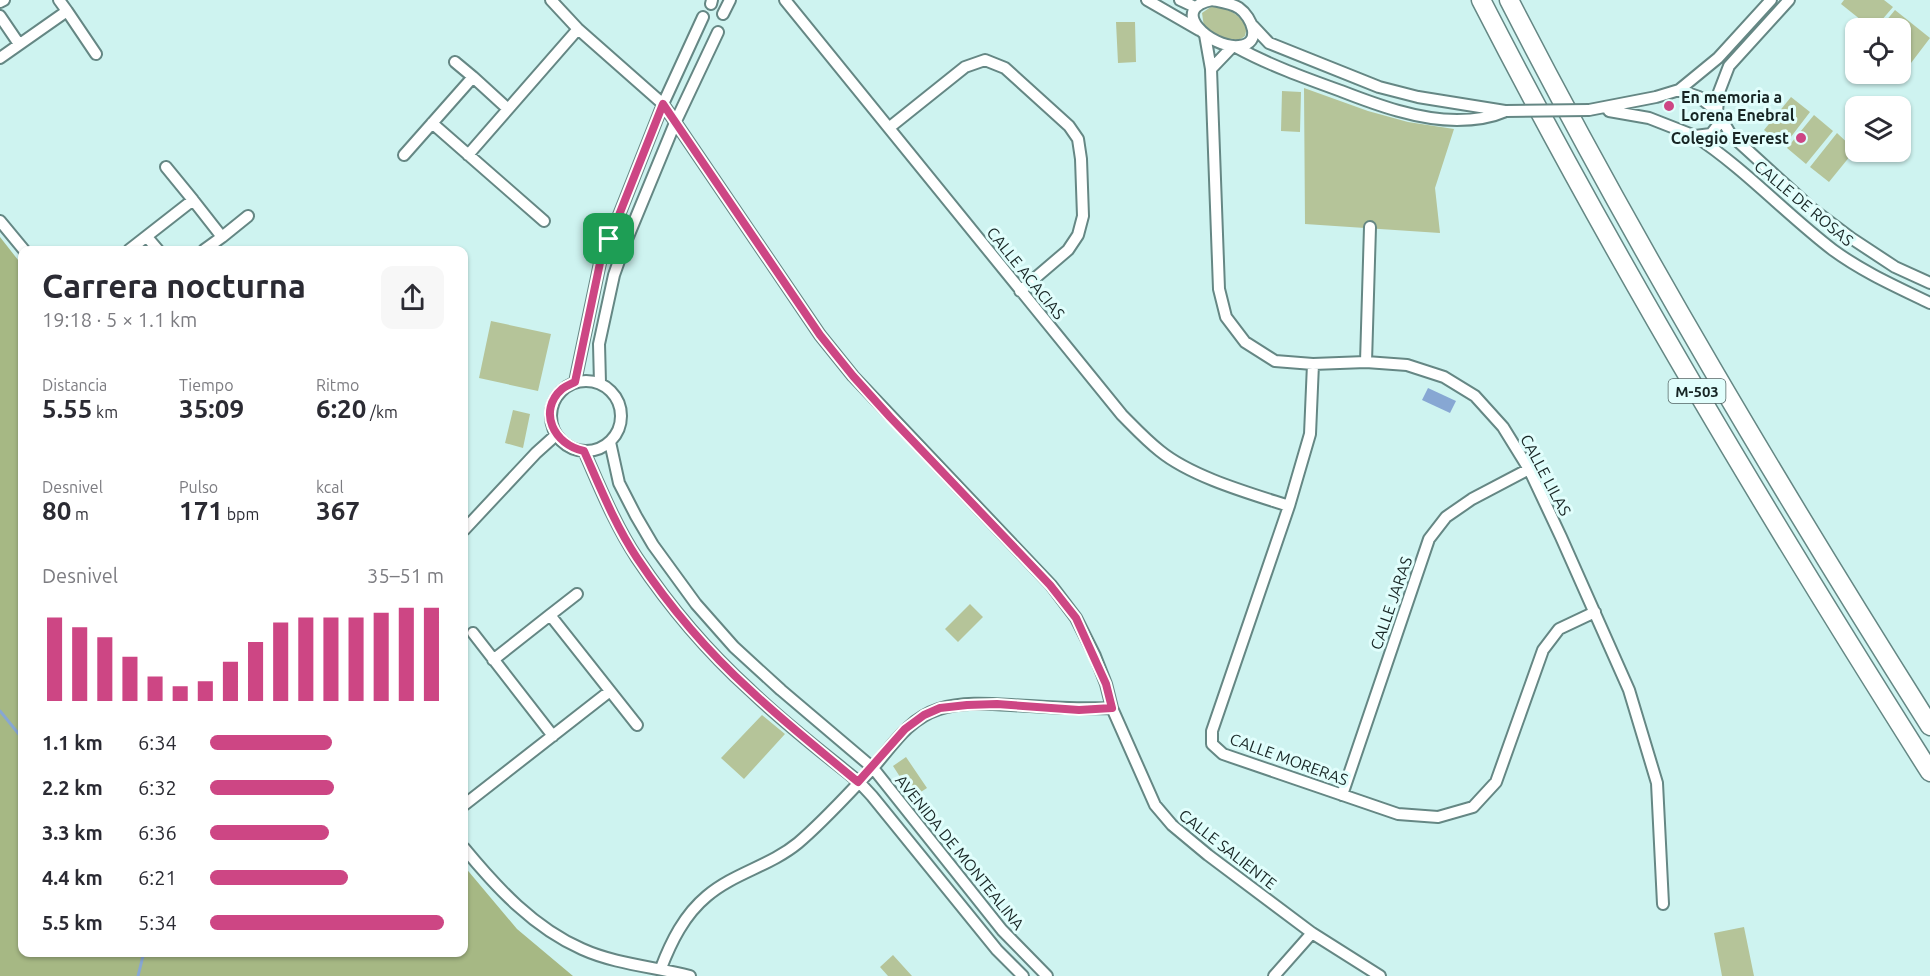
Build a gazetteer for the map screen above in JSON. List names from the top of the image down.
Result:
{
  "streets": {
    "highway": ["M-503"],
    "street": [
      "CALLE DE ROSAS",
      "CALLE ACACIAS",
      "CALLE LILAS",
      "CALLE JARAS",
      "CALLE MORERAS",
      "CALLE SALIENTE",
      "AVENIDA DE MONTEALINA"
    ]
  },
  "crossings": [
    ["CALLE ACACIAS", "CALLE MORERAS"],
    ["CALLE LILAS", "CALLE JARAS"],
    ["CALLE LILAS", "CALLE MORERAS"],
    ["CALLE JARAS", "CALLE MORERAS"]
  ],
  "places": ["En memoria a Lorena Enebral", "Colegio Everest"],
  "page": {
    "heading": ["Carrera nocturna", "19:18 · 5 × 1.1 km"],
    "stats": [
      ["Distancia", "5.55 km"],
      ["Tiempo", "35:09"],
      ["Ritmo", "6:20 /km"],
      ["Desnivel", "80 m"],
      ["Pulso", "171 bpm"],
      ["kcal", "367"]
    ],
    "chart": ["Desnivel", "35–51 m"],
    "list": [
      {
        "name": "1.1 km",
        "note": "6:34"
      },
      {
        "name": "2.2 km",
        "note": "6:32"
      },
      {
        "name": "3.3 km",
        "note": "6:36"
      },
      {
        "name": "4.4 km",
        "note": "6:21"
      },
      {
        "name": "5.5 km",
        "note": "5:34"
      }
    ]
  }
}
